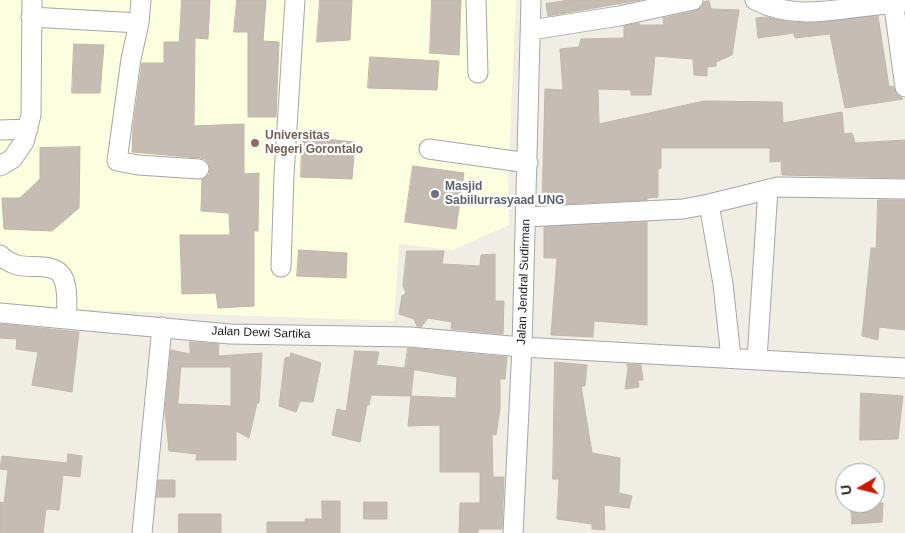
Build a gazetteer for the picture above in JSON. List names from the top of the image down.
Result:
{
  "streets": {
    "street": ["Jalan Jendral Sudirman", "Jalan Dewi Sartika"]
  },
  "crossings": [
    ["Jalan Jendral Sudirman", "Jalan Dewi Sartika"]
  ],
  "places": ["Universitas Negeri Gorontalo", "Masjid Sabiilurrasyaad UNG"],
  "north": "left"
}
